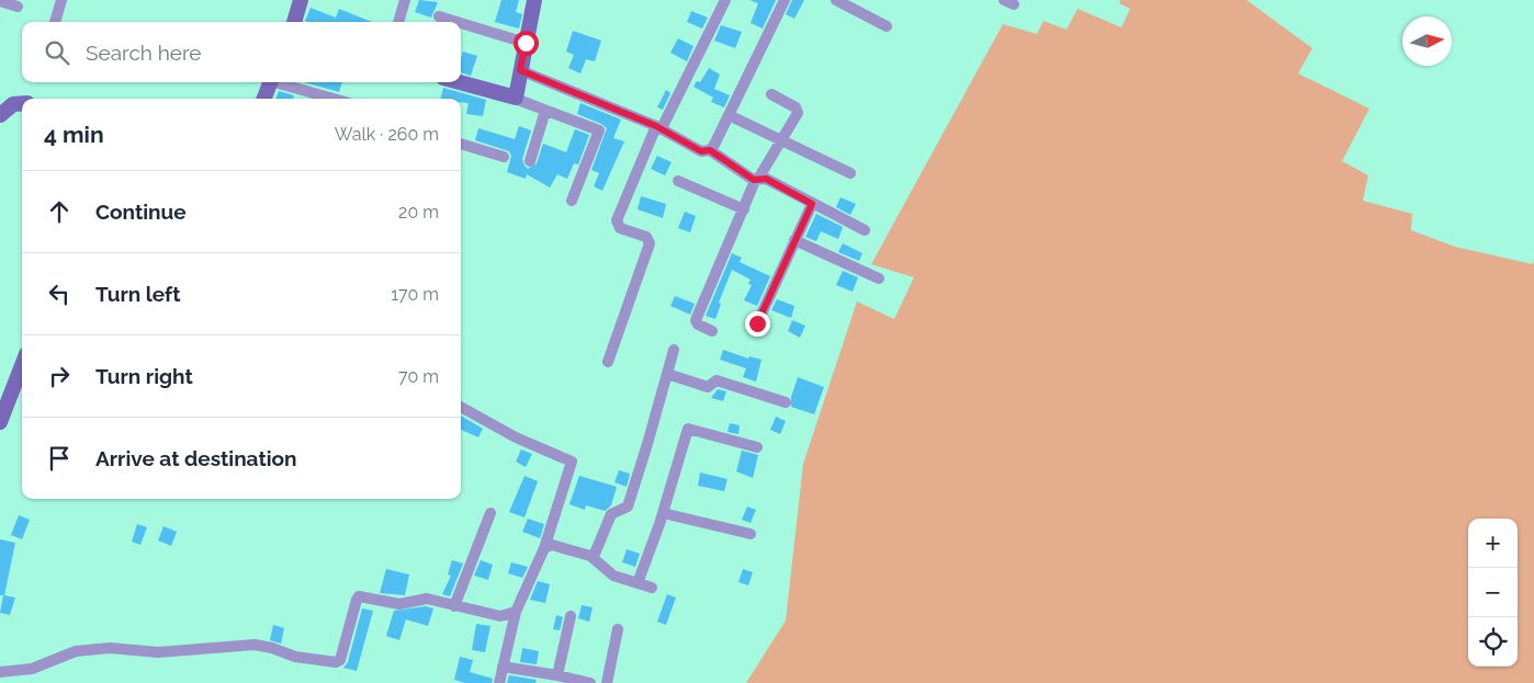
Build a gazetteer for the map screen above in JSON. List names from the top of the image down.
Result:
{
  "north": "right",
  "page": {
    "search": "Search here",
    "heading": ["4 min", "Walk · 260 m"],
    "list": [
      ["Continue", "20 m"],
      ["Turn left", "170 m"],
      ["Turn right", "70 m"],
      "Arrive at destination"
    ],
    "map_buttons": ["+", "−"]
  }
}
